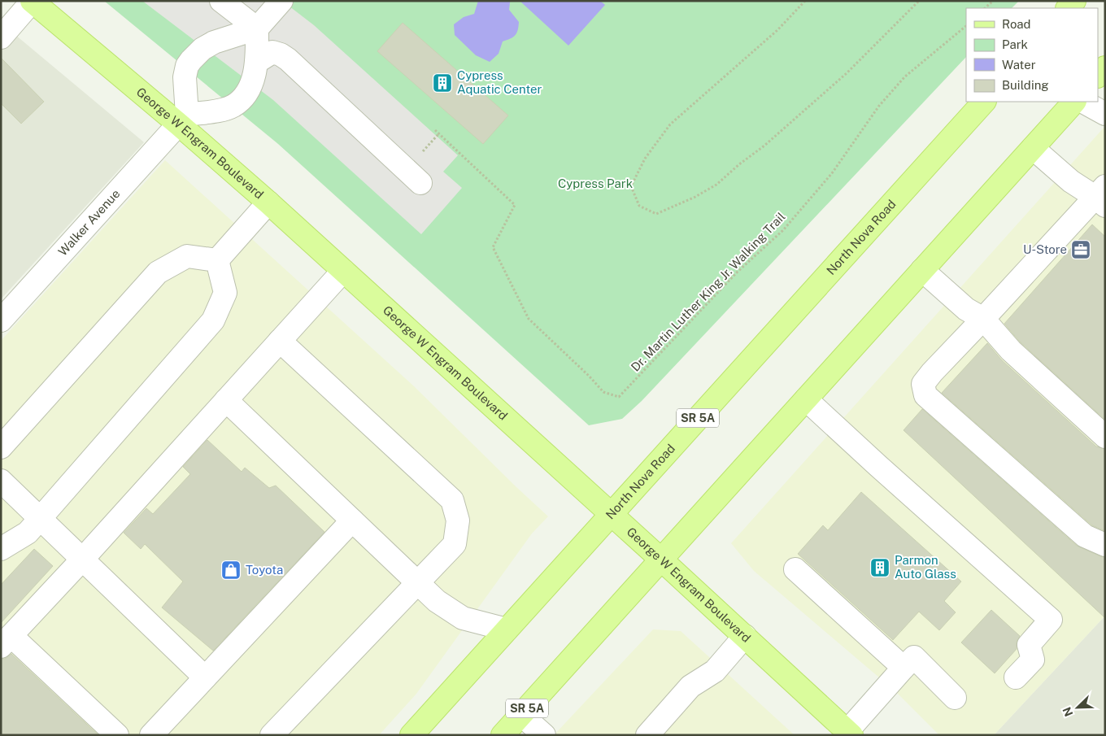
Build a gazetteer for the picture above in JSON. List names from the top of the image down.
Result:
{
  "streets": {
    "main road": ["George W Engram Boulevard", "North Nova Road", "SR 5A"],
    "street": ["Walker Avenue"],
    "path": ["Dr. Martin Luther King Jr. Walking Trail"]
  },
  "crossings": [
    ["George W Engram Boulevard", "Walker Avenue"],
    ["George W Engram Boulevard", "North Nova Road"],
    ["George W Engram Boulevard", "SR 5A"]
  ],
  "parks": ["Cypress Park"],
  "places": {
    "building": ["Cypress Aquatic Center", "Parmon Auto Glass"],
    "office": ["U-Store"],
    "shop": ["Toyota"]
  },
  "legend": [
    "Road",
    "Park",
    "Water",
    "Building"
  ],
  "north": "bottom left"
}
